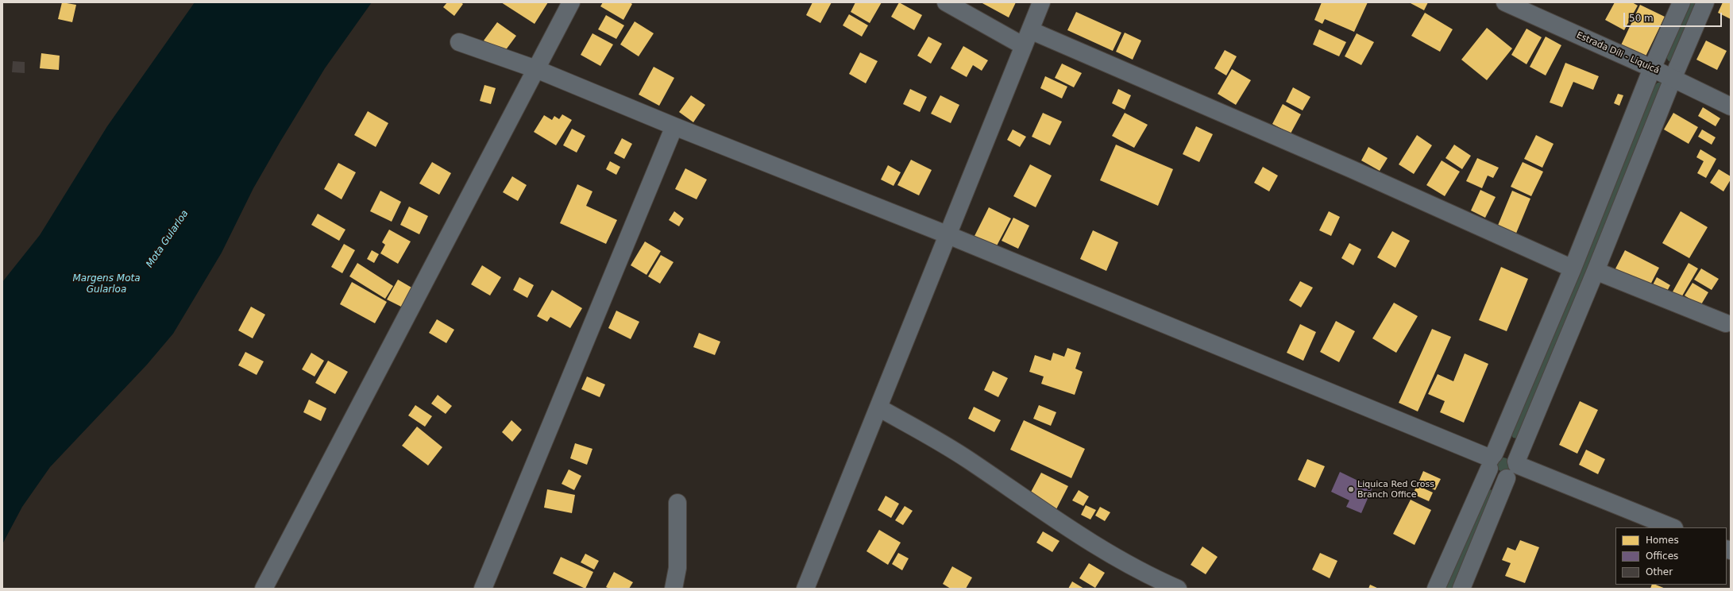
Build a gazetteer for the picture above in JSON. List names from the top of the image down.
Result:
{
  "streets": {
    "street": ["Estrada Díli - Liquicá"]
  },
  "water": ["Mota Gularloa", "Margens Mota Gularloa"],
  "places": ["Liquica Red Cross Branch Office"],
  "legend": ["Homes", "Offices", "Other"],
  "scale_bar": "50 m"
}
